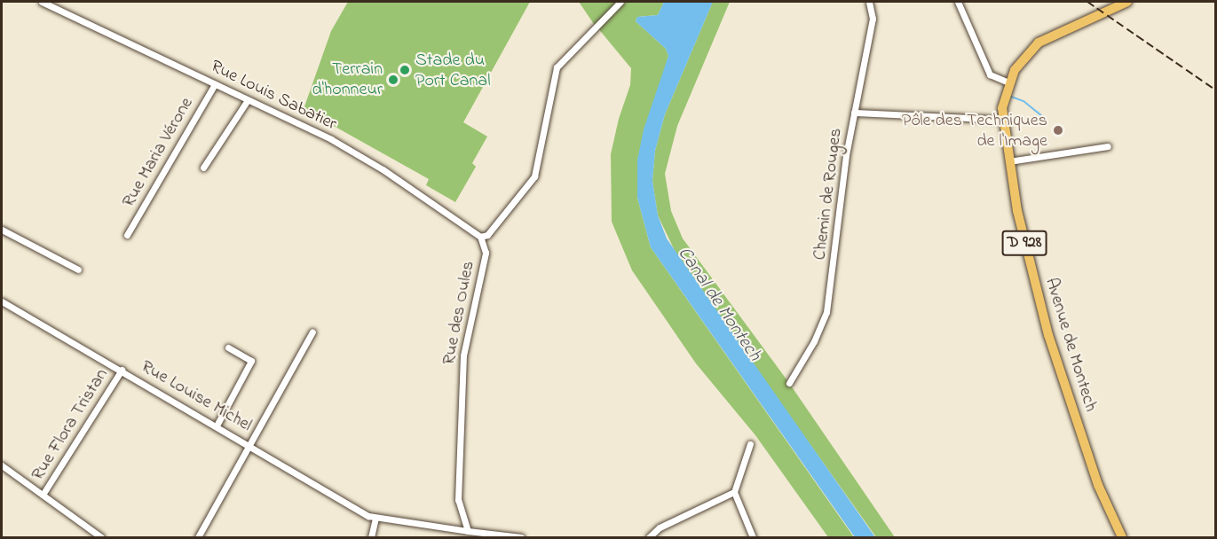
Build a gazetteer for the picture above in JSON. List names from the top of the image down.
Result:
{
  "streets": {
    "main road": ["D 928", "Avenue de Montech"],
    "street": [
      "Rue Louis Sabatier",
      "Rue Maria Vérone",
      "Chemin de Rouges",
      "Rue des Oules",
      "Rue Louise Michel",
      "Rue Flora Tristan"
    ]
  },
  "crossings": [
    ["Rue Louis Sabatier", "Rue Maria Vérone"],
    ["Rue Louis Sabatier", "Rue des Oules"],
    ["Rue des Oules", "Rue Louise Michel"],
    ["Rue Louise Michel", "Rue Flora Tristan"]
  ],
  "water": ["Canal de Montech"],
  "places": ["Stade du Port Canal", "Terrain d'honneur", "Pôle des Techniques de l'Image"]
}
